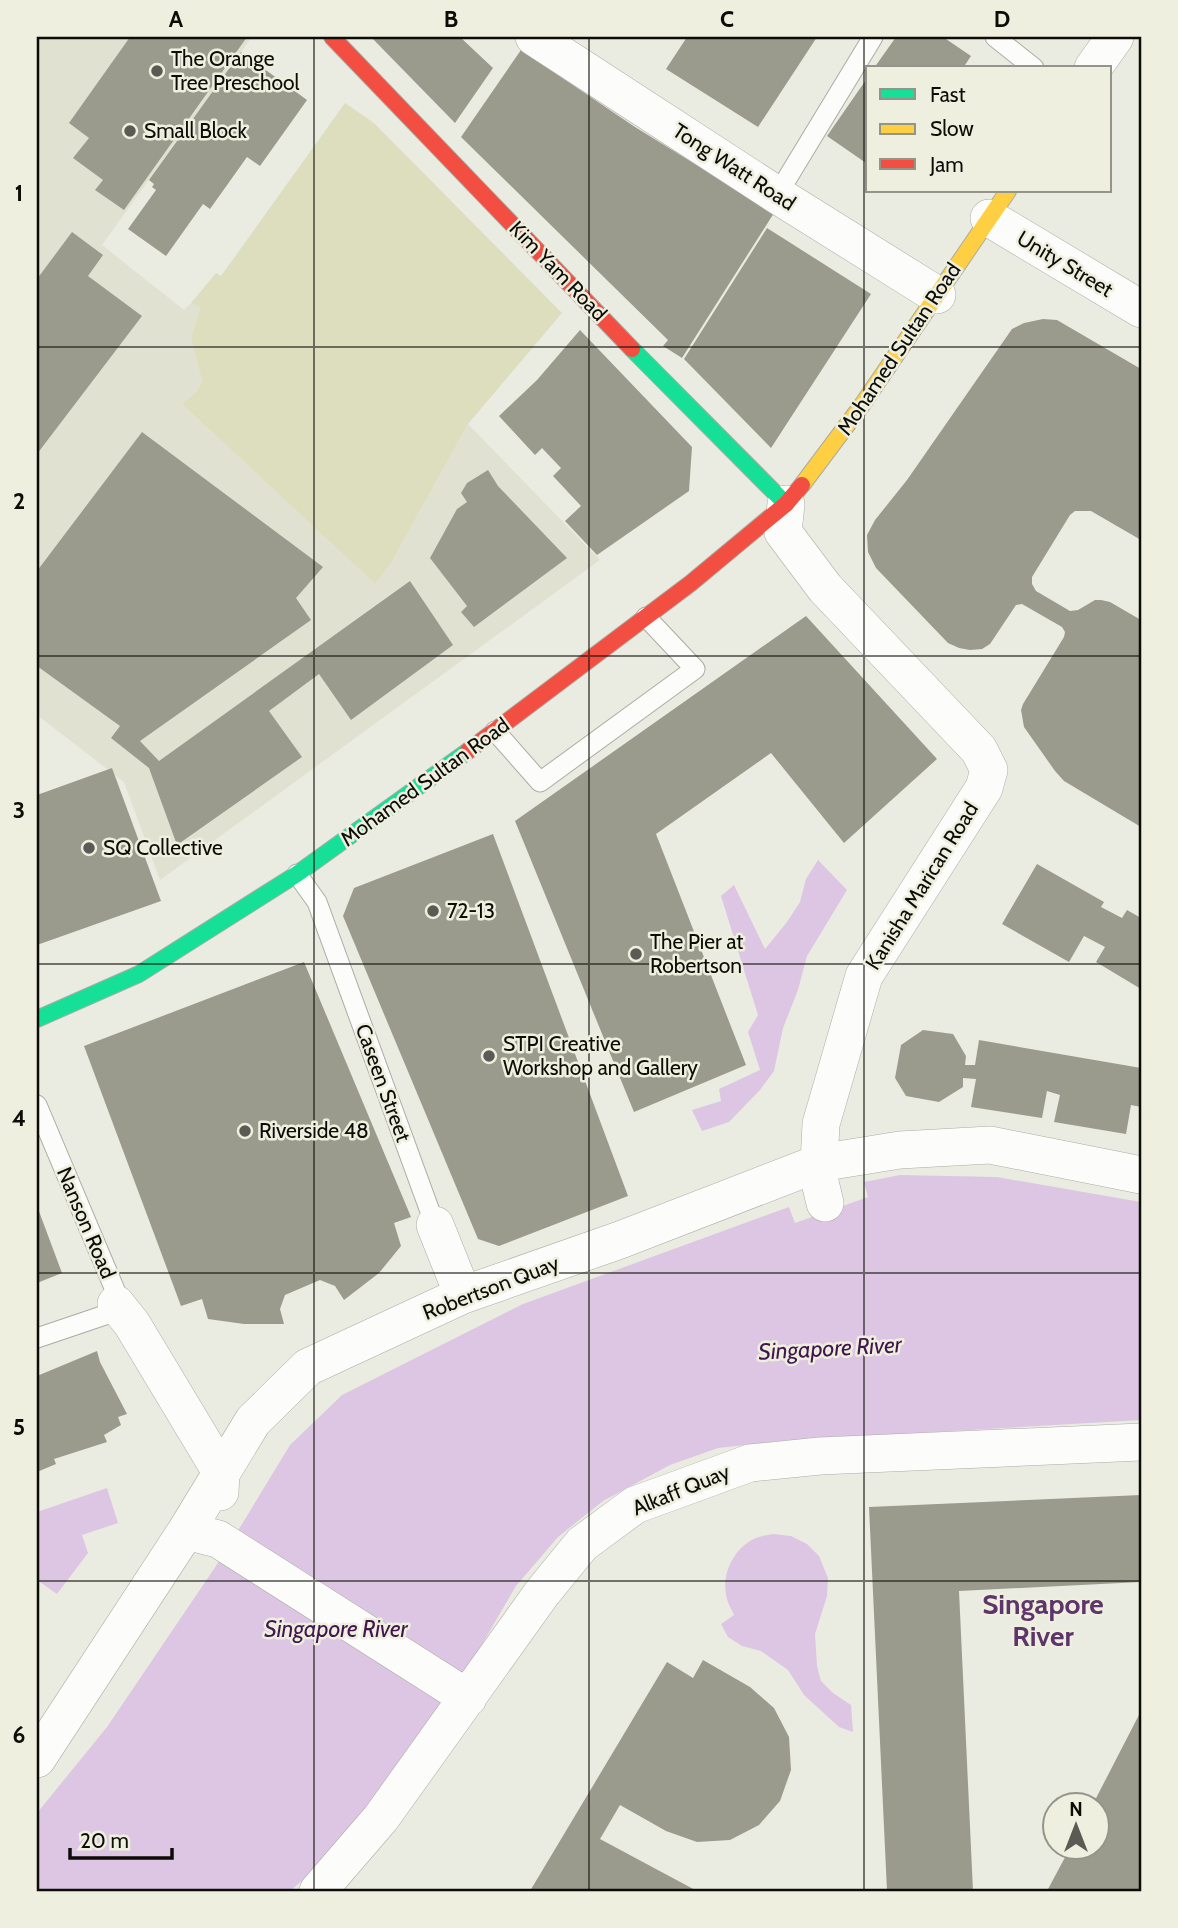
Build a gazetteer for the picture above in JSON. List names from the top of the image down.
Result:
{
  "streets": {
    "street": [
      "Tong Watt Road",
      "Unity Street",
      "Kim Yam Road",
      "Mohamed Sultan Road",
      "Kanisha Marican Road",
      "Caseen Street",
      "Nanson Road",
      "Robertson Quay",
      "Alkaff Quay"
    ]
  },
  "crossings": [
    ["Tong Watt Road", "Mohamed Sultan Road"],
    ["Unity Street", "Mohamed Sultan Road"],
    ["Kim Yam Road", "Mohamed Sultan Road"],
    ["Kim Yam Road", "Kanisha Marican Road"],
    ["Mohamed Sultan Road", "Kanisha Marican Road"],
    ["Mohamed Sultan Road", "Caseen Street"],
    ["Kanisha Marican Road", "Robertson Quay"],
    ["Caseen Street", "Robertson Quay"],
    ["Nanson Road", "Robertson Quay"]
  ],
  "districts": ["Singapore River"],
  "water": ["Singapore River"],
  "places": [
    "The Orange Tree Preschool",
    "Small Block",
    "SQ Collective",
    "72-13",
    "The Pier at Robertson",
    "STPI Creative Workshop and Gallery",
    "Riverside 48"
  ],
  "legend": ["Fast", "Slow", "Jam"],
  "scale_bar": "20 m",
  "north": "top",
  "grid": {
    "columns": [
      "A",
      "B",
      "C",
      "D"
    ],
    "rows": [
      "1",
      "2",
      "3",
      "4",
      "5",
      "6"
    ]
  }
}
